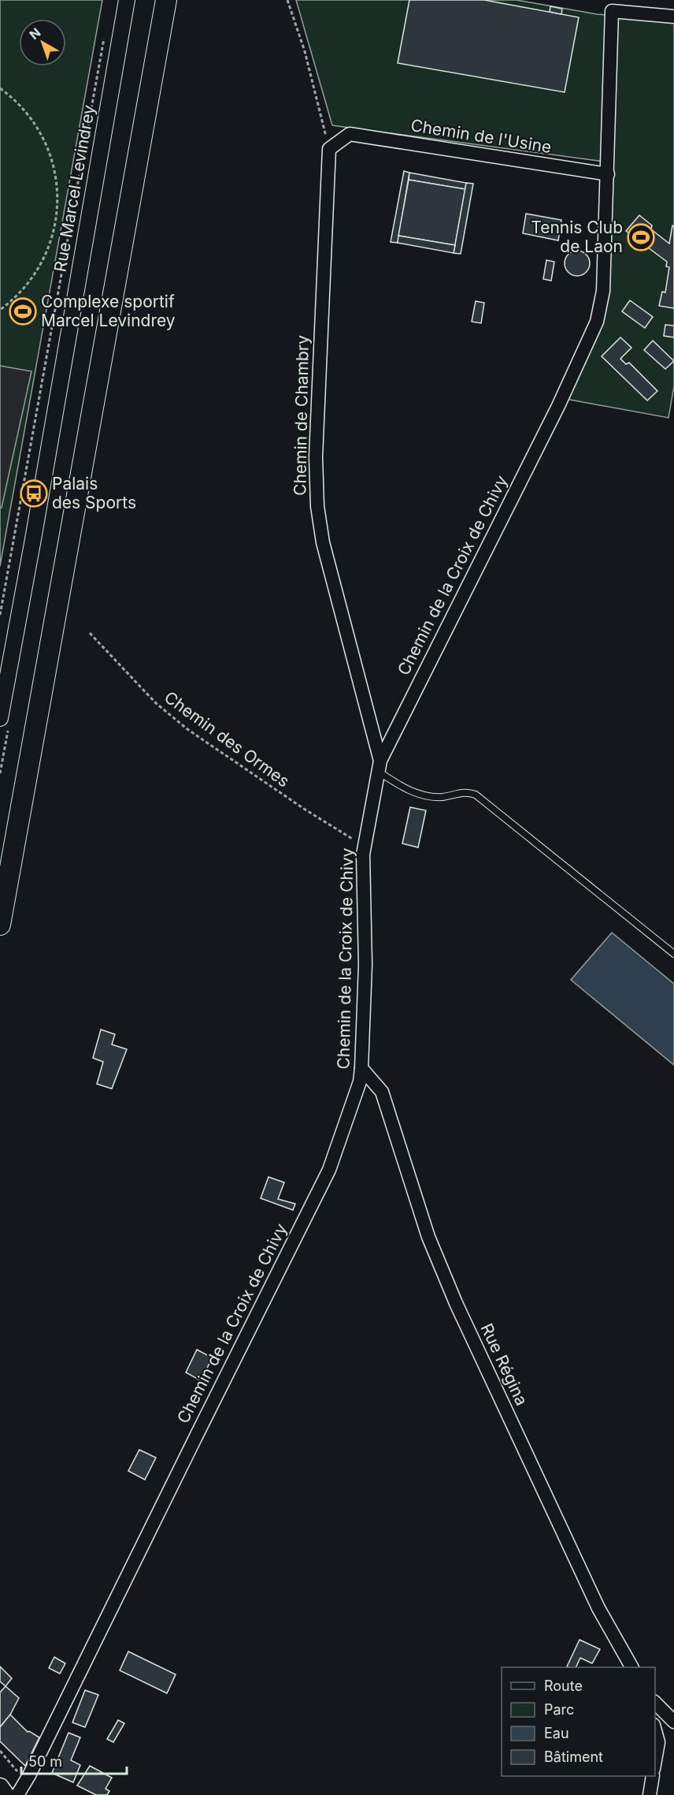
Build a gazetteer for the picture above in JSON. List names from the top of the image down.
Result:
{
  "streets": {
    "street": [
      "Chemin de l'Usine",
      "Rue Marcel Levindrey",
      "Chemin de Chambry",
      "Chemin de la Croix de Chivy",
      "Rue Régina"
    ],
    "path": ["Chemin des Ormes"]
  },
  "crossings": [
    ["Chemin de l'Usine", "Chemin de Chambry"],
    ["Chemin de l'Usine", "Chemin de la Croix de Chivy"],
    ["Chemin de Chambry", "Chemin de la Croix de Chivy"],
    ["Chemin de la Croix de Chivy", "Chemin des Ormes"],
    ["Chemin de la Croix de Chivy", "Rue Régina"]
  ],
  "places": {
    "sports": ["Tennis Club de Laon", "Complexe sportif Marcel Levindrey"],
    "bus stop": ["Palais des Sports"]
  },
  "legend": [
    "Route",
    "Parc",
    "Eau",
    "Bâtiment"
  ],
  "scale_bar": "50 m",
  "north": "top left"
}
